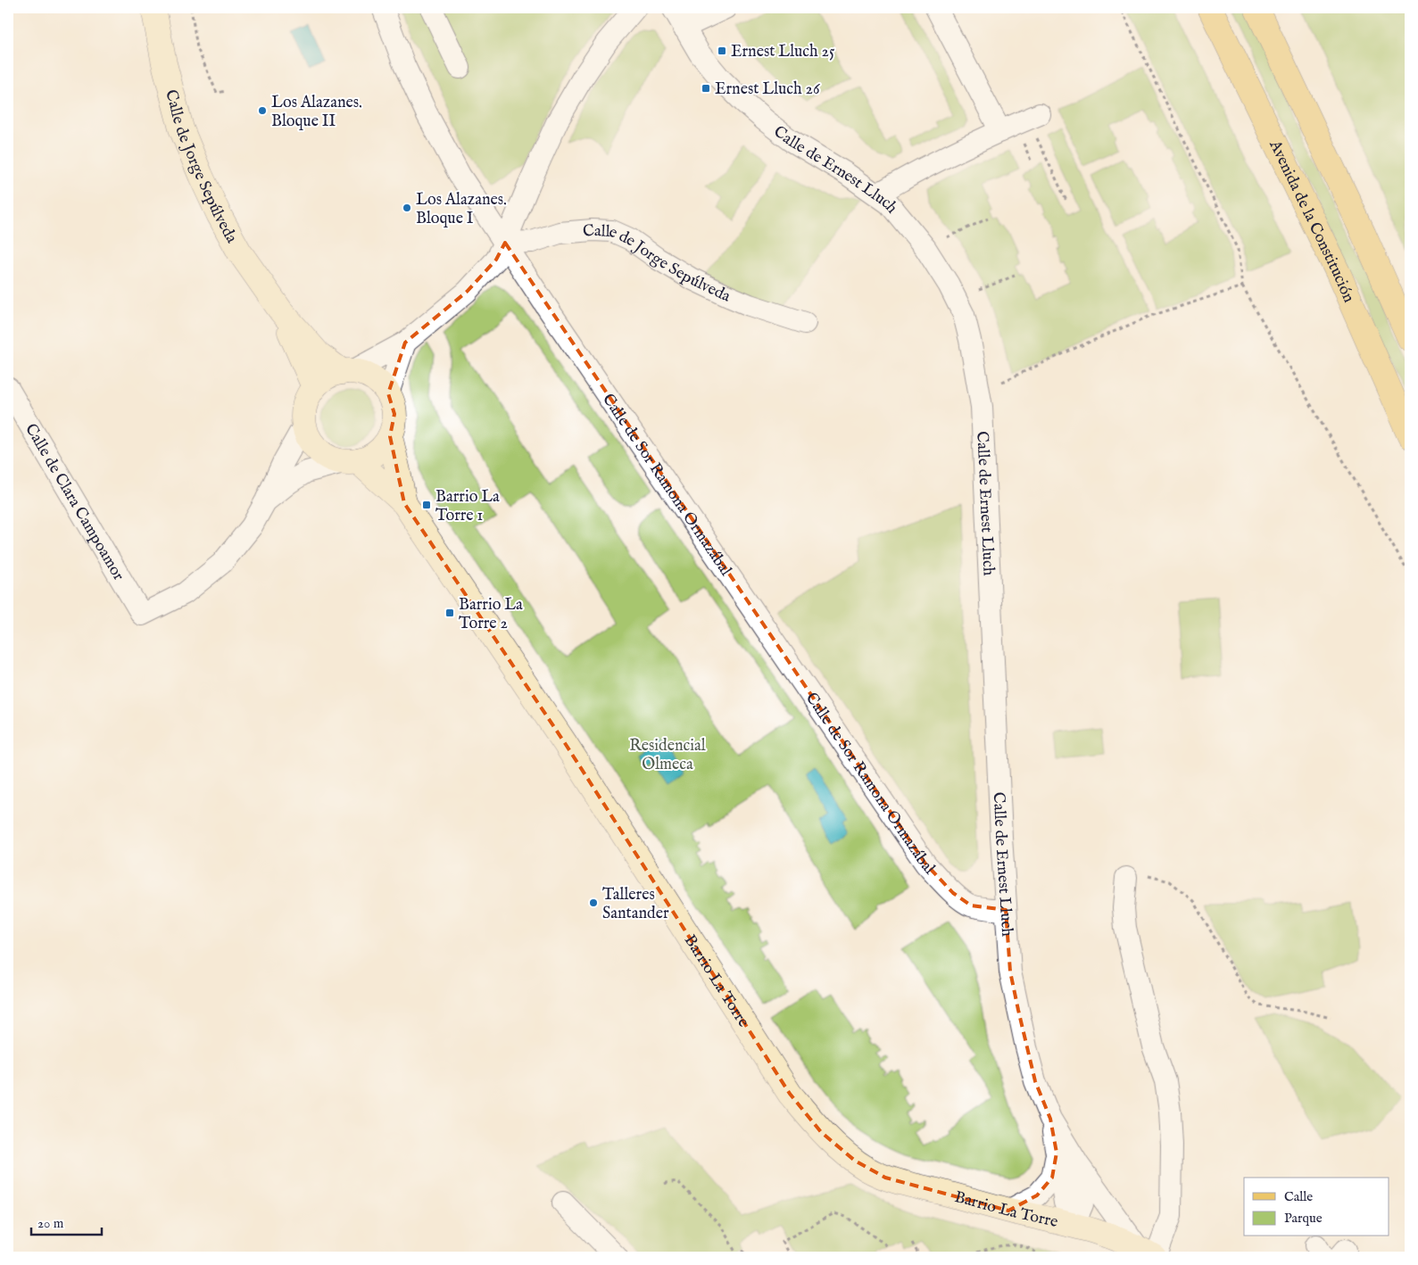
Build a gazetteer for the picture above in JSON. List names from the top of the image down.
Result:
{
  "streets": {
    "main road": ["Calle de Jorge Sepúlveda", "Avenida de la Constitución", "Barrio La Torre"],
    "street": ["Calle de Ernest Lluch", "Calle de Sor Ramona Ormazábal", "Calle de Clara Campoamor"]
  },
  "crossings": [
    ["Calle de Jorge Sepúlveda", "Calle de Sor Ramona Ormazábal"],
    ["Calle de Jorge Sepúlveda", "Barrio La Torre"],
    ["Calle de Ernest Lluch", "Calle de Sor Ramona Ormazábal"],
    ["Calle de Ernest Lluch", "Barrio La Torre"]
  ],
  "parks": ["Residencial Olmeca"],
  "places": {
    "transit": [
      "Ernest Lluch 25",
      "Ernest Lluch 26",
      "Barrio La Torre 1",
      "Barrio La Torre 2"
    ],
    "other": ["Los Alazanes. Bloque II", "Los Alazanes. Bloque I", "Talleres Santander"]
  },
  "legend": ["Calle", "Parque"],
  "scale_bar": "20 m"
}
